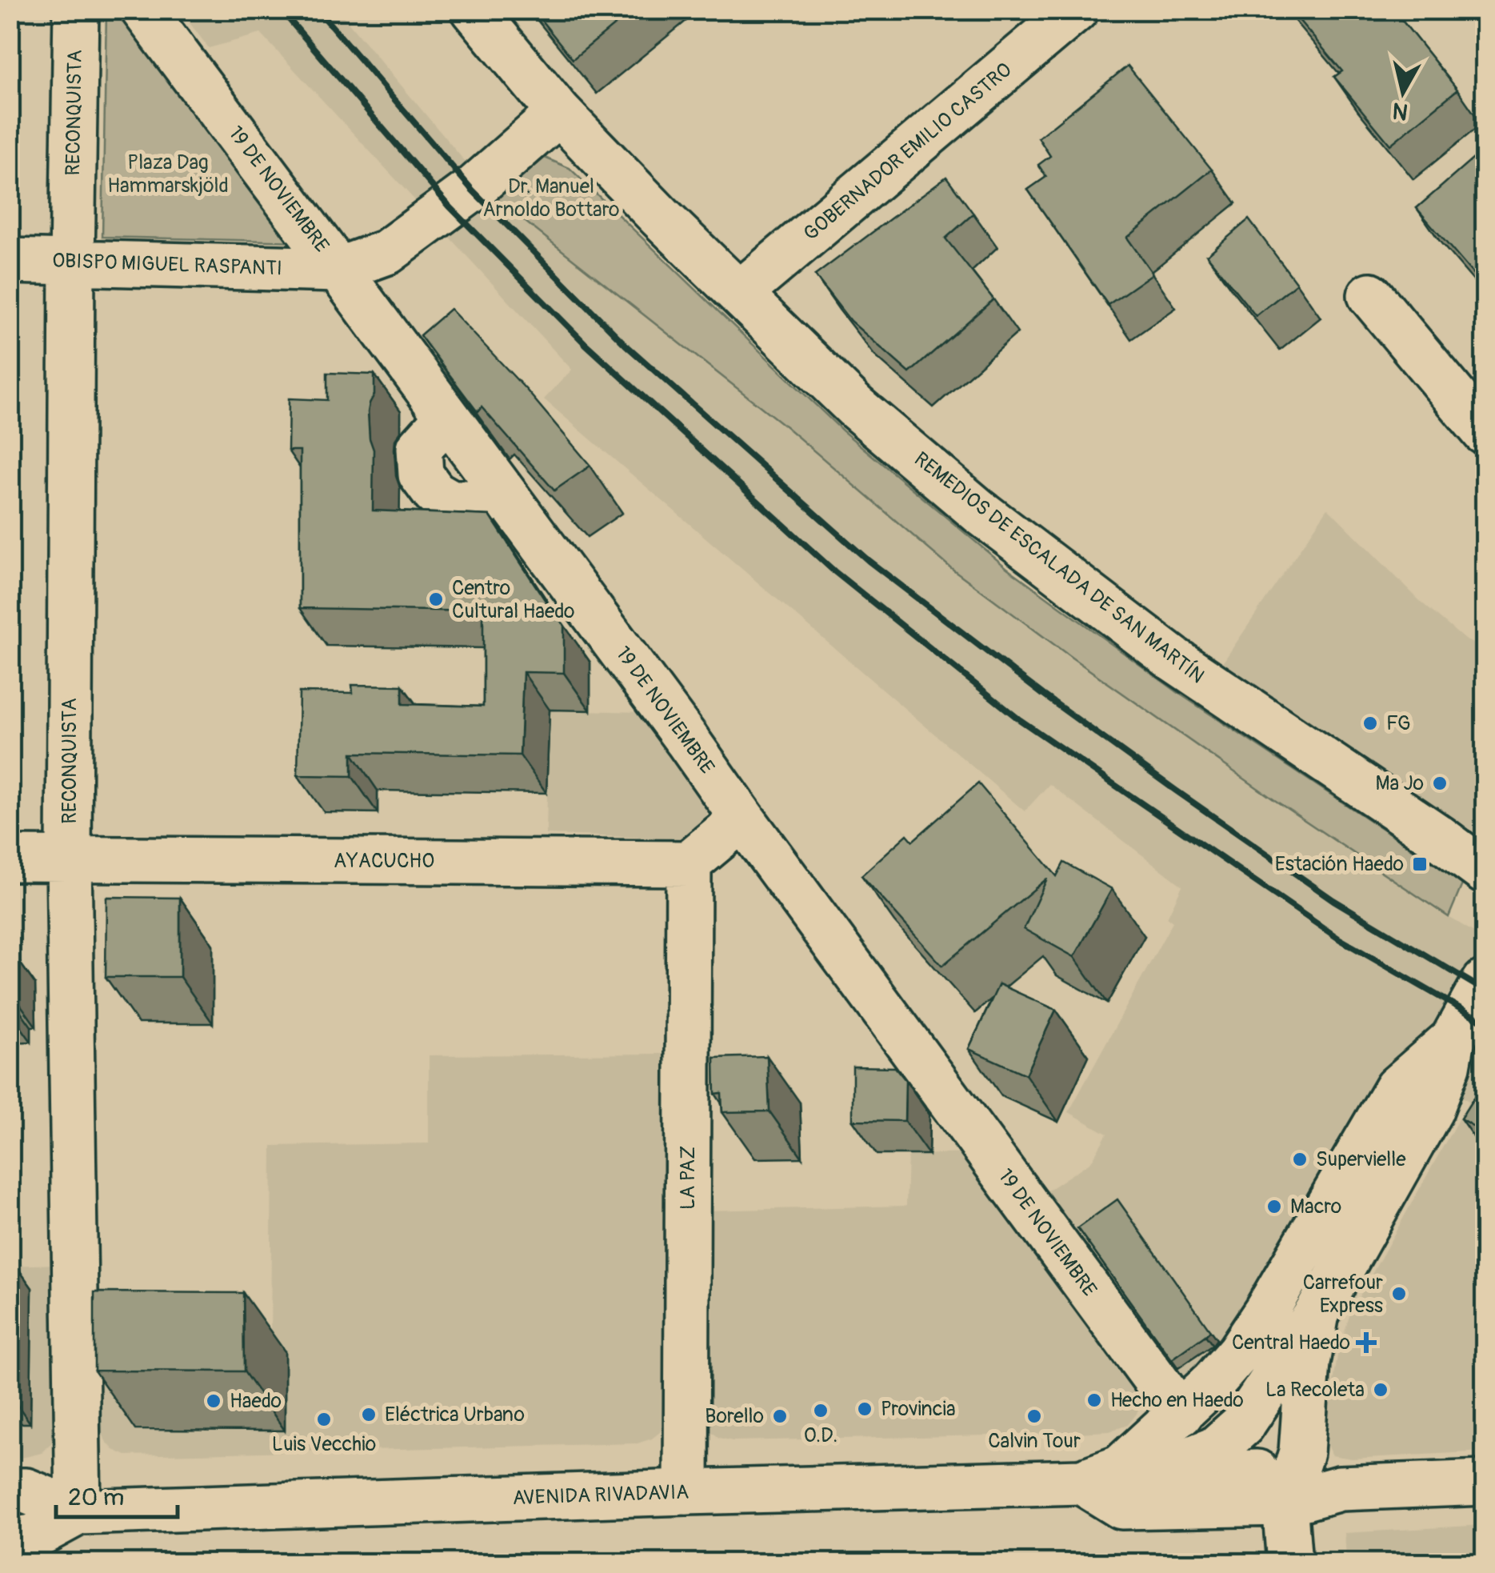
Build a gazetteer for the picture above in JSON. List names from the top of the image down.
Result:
{
  "streets": {
    "street": [
      "RECONQUISTA",
      "GOBERNADOR EMILIO CASTRO",
      "19 DE NOVIEMBRE",
      "OBISPO MIGUEL RASPANTI",
      "REMEDIOS DE ESCALADA DE SAN MARTÍN",
      "AYACUCHO",
      "LA PAZ",
      "AVENIDA RIVADAVIA"
    ]
  },
  "crossings": [
    ["RECONQUISTA", "OBISPO MIGUEL RASPANTI"],
    ["RECONQUISTA", "AYACUCHO"],
    ["RECONQUISTA", "AVENIDA RIVADAVIA"],
    ["GOBERNADOR EMILIO CASTRO", "REMEDIOS DE ESCALADA DE SAN MARTÍN"],
    ["19 DE NOVIEMBRE", "OBISPO MIGUEL RASPANTI"],
    ["19 DE NOVIEMBRE", "AVENIDA RIVADAVIA"],
    ["OBISPO MIGUEL RASPANTI", "REMEDIOS DE ESCALADA DE SAN MARTÍN"],
    ["AYACUCHO", "LA PAZ"],
    ["LA PAZ", "AVENIDA RIVADAVIA"]
  ],
  "parks": ["Plaza Dag Hammarskjöld", "Dr. Manuel Arnoldo Bottaro"],
  "places": {
    "other": [
      "Centro Cultural Haedo",
      "FG",
      "Ma Jo",
      "Supervielle",
      "Macro",
      "Carrefour Express",
      "La Recoleta",
      "Hecho en Haedo",
      "Haedo",
      "Provincia",
      "O.D.",
      "Eléctrica Urbano",
      "Borello",
      "Calvin Tour",
      "Luis Vecchio"
    ],
    "transit": ["Estación Haedo"],
    "health": ["Central Haedo"]
  },
  "scale_bar": "20 m",
  "north": "bottom"
}
